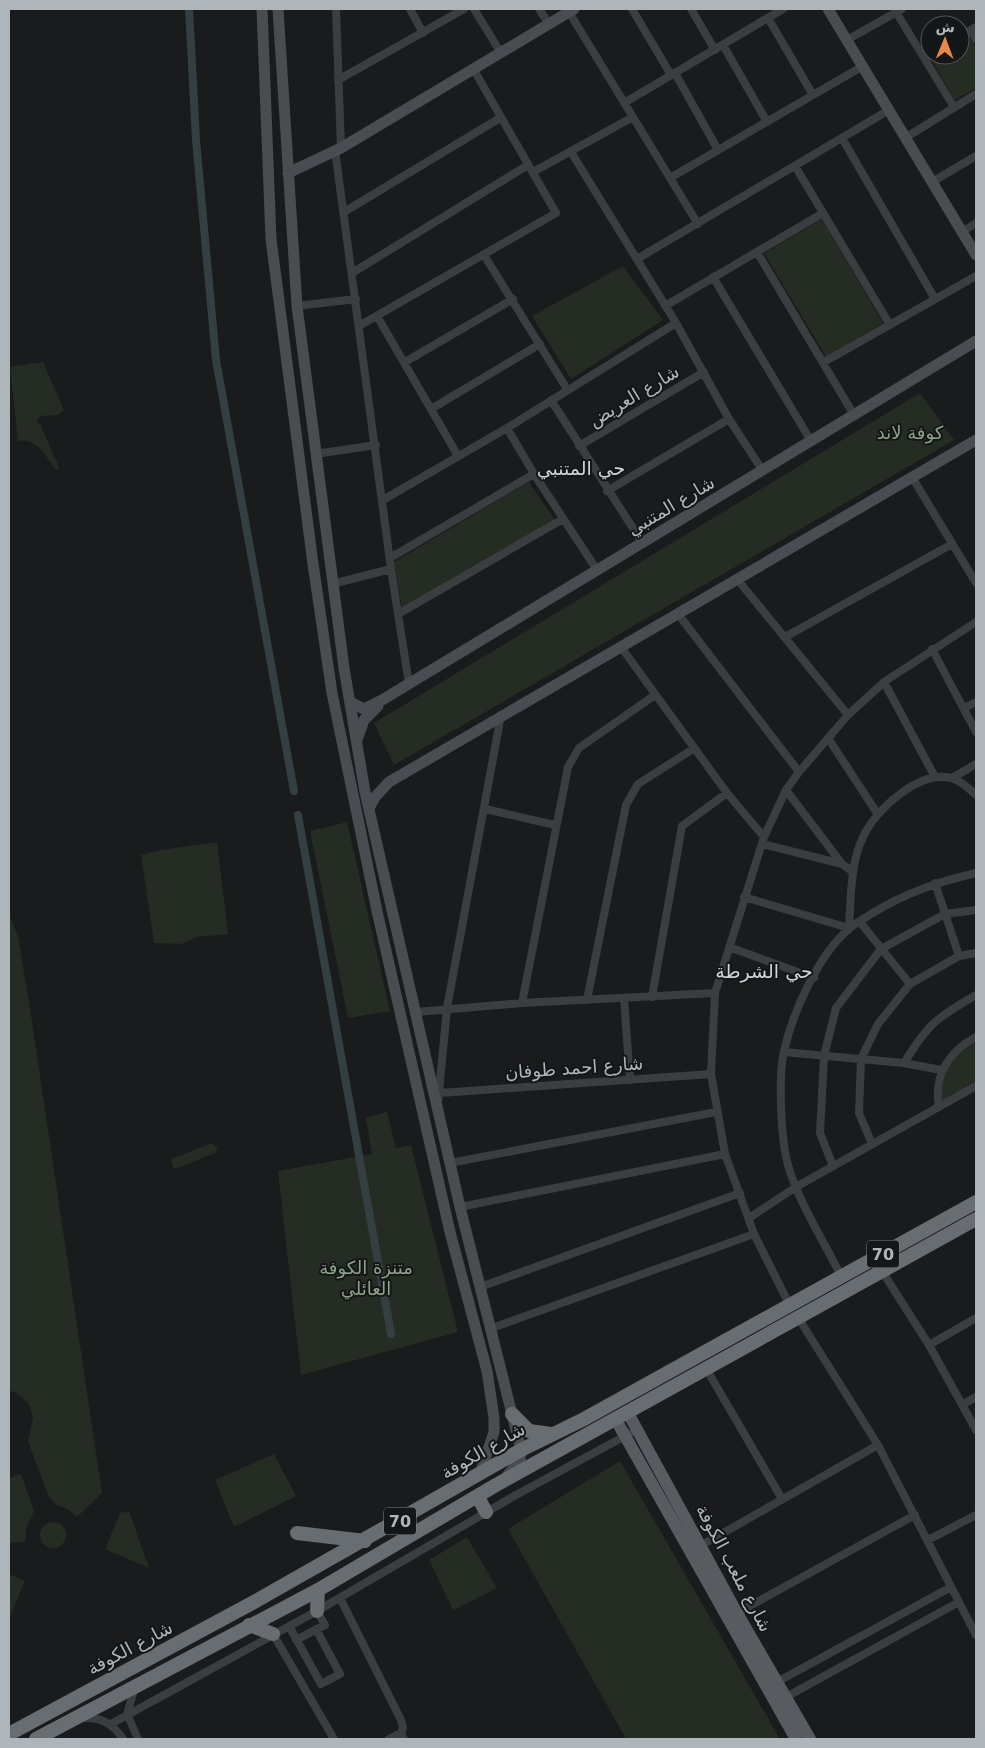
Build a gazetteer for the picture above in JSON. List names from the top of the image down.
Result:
{
  "streets": {
    "highway": ["70", "شارع الكوفة"],
    "main road": ["شارع المتنبي", "شارع ملعب الكوفة"],
    "street": ["شارع العريض", "شارع احمد طوفان"]
  },
  "crossings": [
    ["شارع الكوفة", "شارع ملعب الكوفة"]
  ],
  "districts": ["حي المتنبي", "حي الشرطة"],
  "parks": ["كوفة لاند", "متنزة الكوفة العائلي"],
  "north": "top"
}
